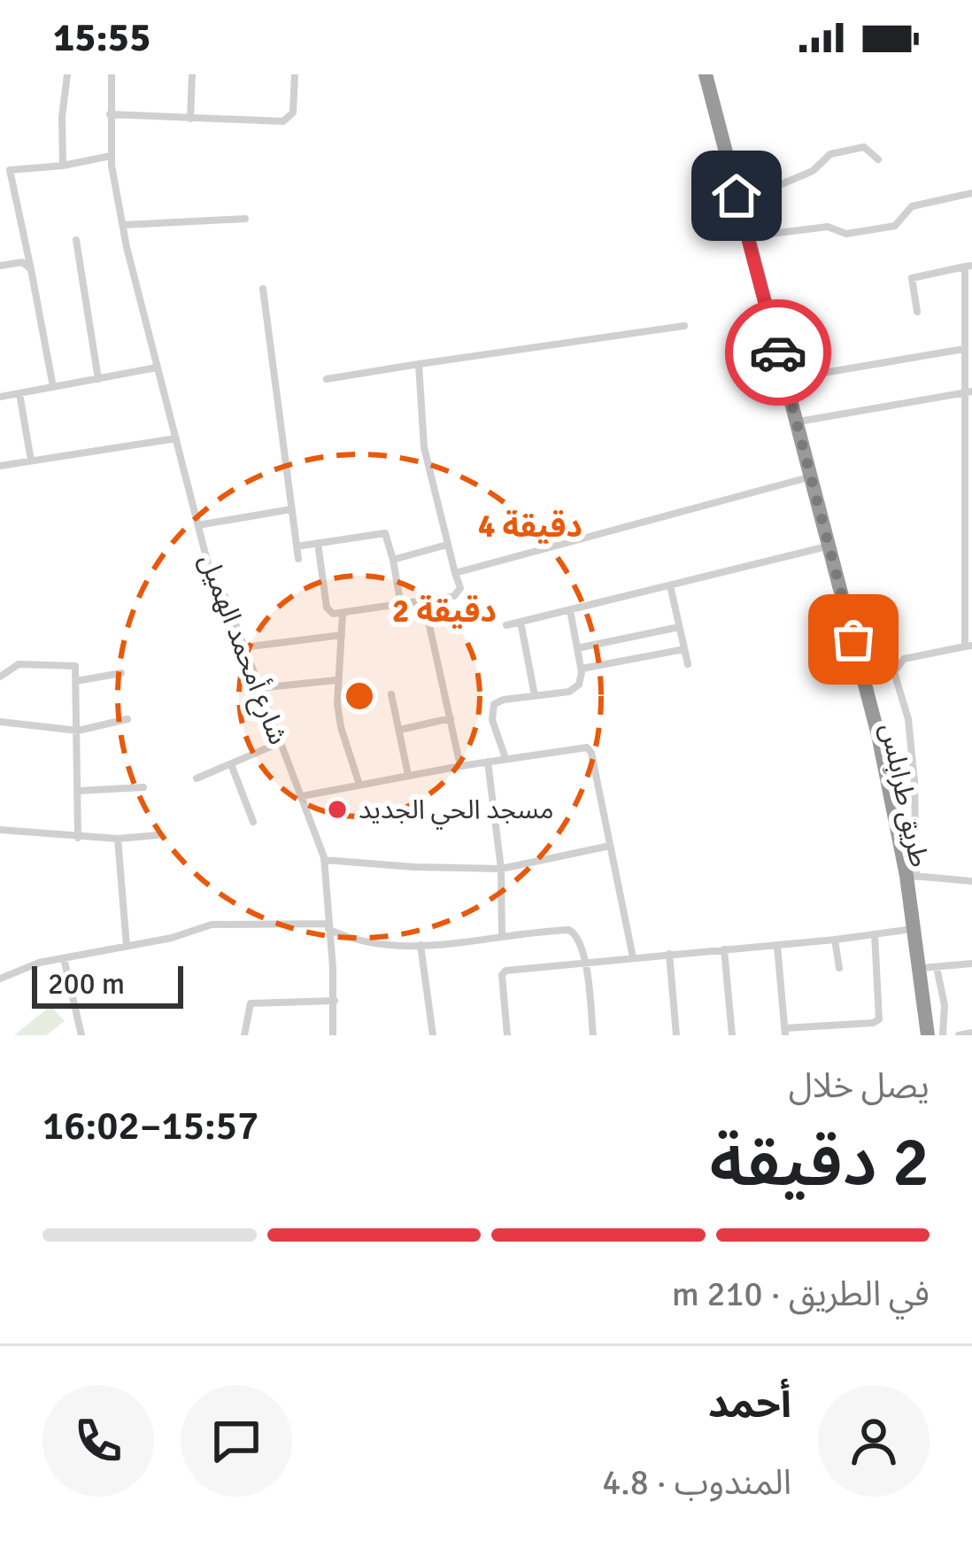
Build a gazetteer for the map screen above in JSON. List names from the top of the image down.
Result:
{
  "streets": {
    "highway": ["طريق طرابلس"],
    "street": ["شارع أمحمد الهميل"]
  },
  "places": ["مسجد الحي الجديد"],
  "scale_bar": "200 m",
  "page": {
    "status": "15:55",
    "scale": "200 m",
    "heading": ["2 دقيقة", "يصل خلال", "15:57–16:02"],
    "panel": ["أحمد", "المندوب · 4.8"],
    "bar": "في الطريق · 210 m"
  },
  "rings": ["4 دقيقة", "2 دقيقة"]
}
